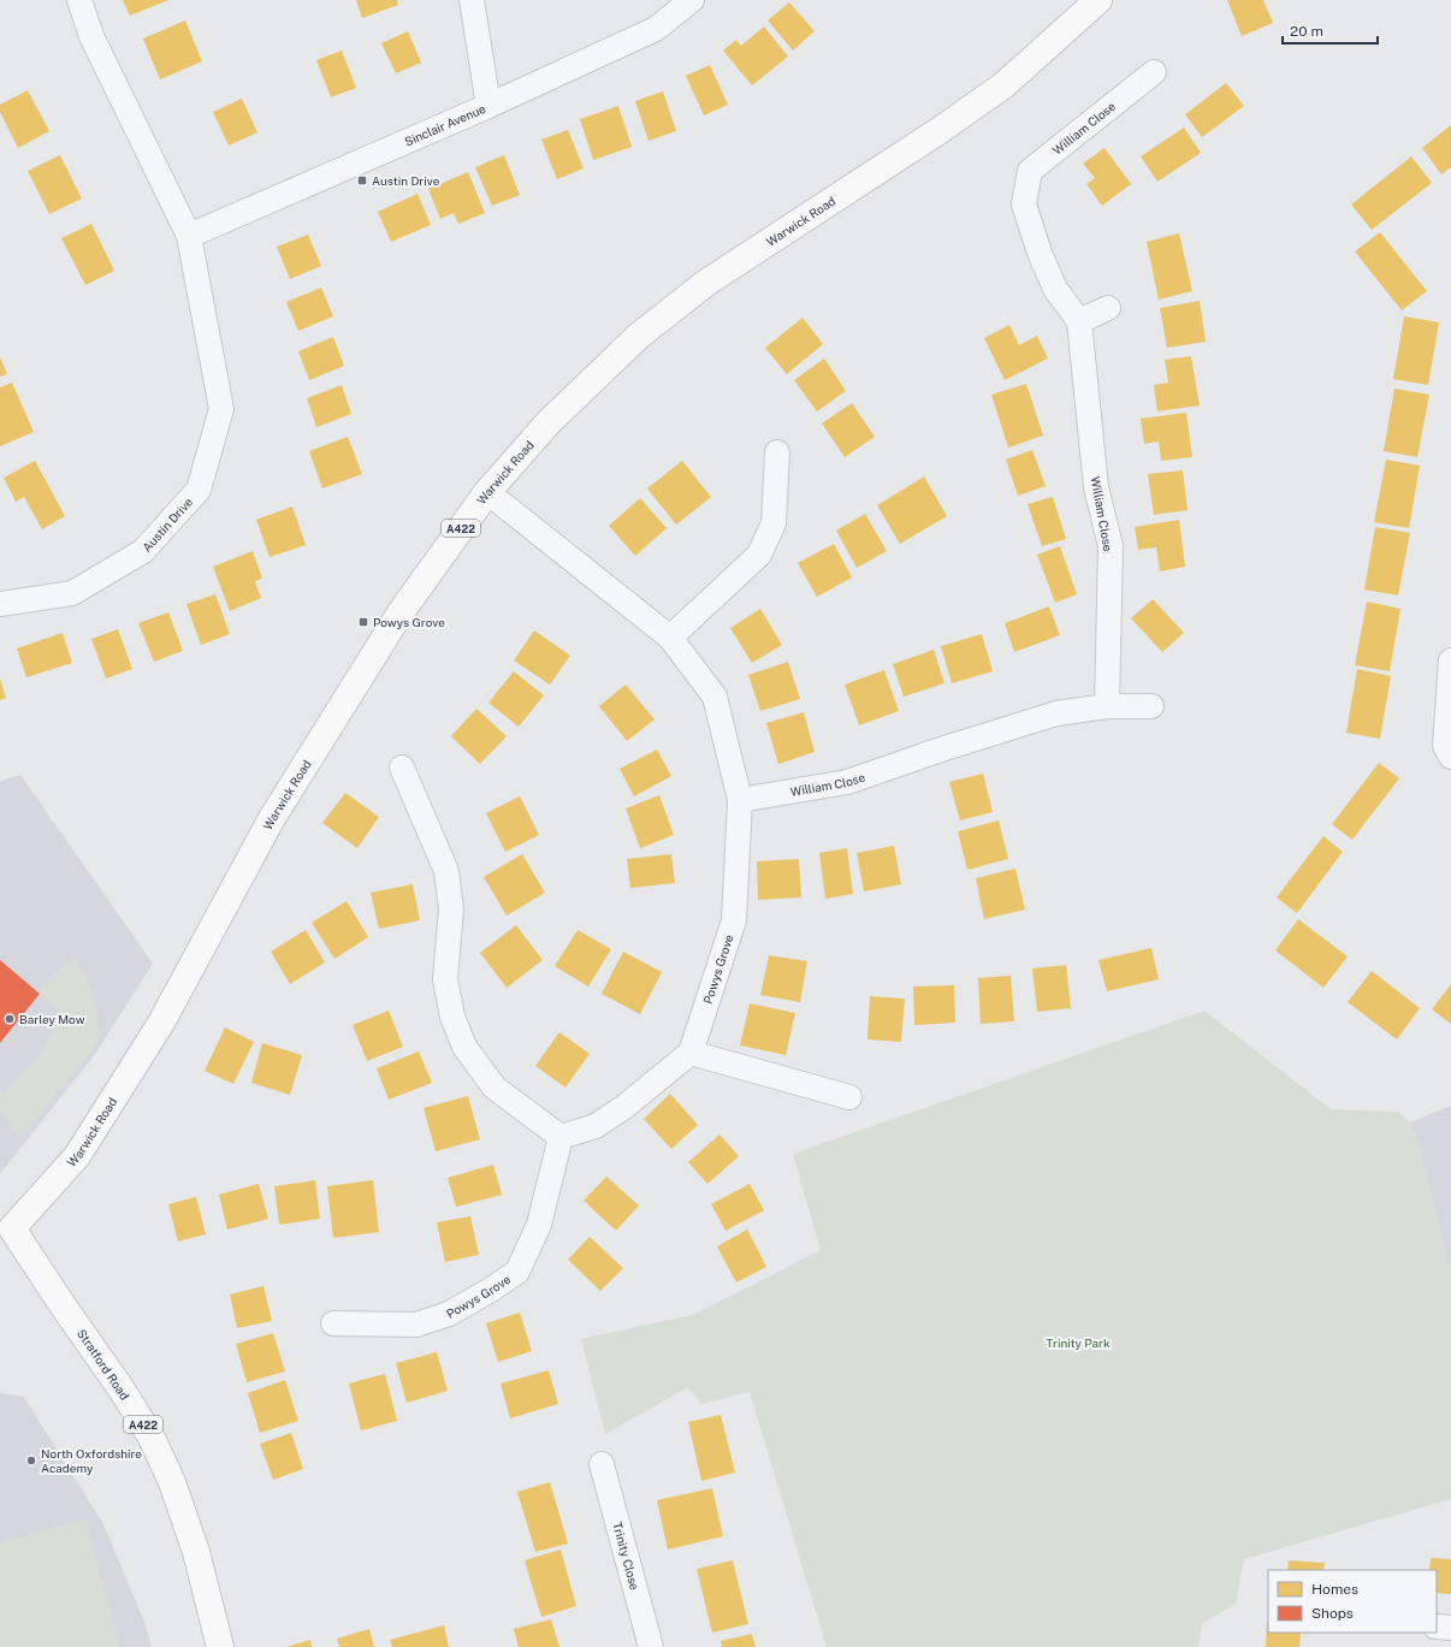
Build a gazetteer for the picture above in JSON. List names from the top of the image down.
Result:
{
  "streets": {
    "main road": ["Warwick Road", "A422", "Stratford Road"],
    "street": [
      "Sinclair Avenue",
      "William Close",
      "Austin Drive",
      "Powys Grove",
      "Trinity Close"
    ]
  },
  "crossings": [
    ["Sinclair Avenue", "Austin Drive"],
    ["William Close", "Powys Grove"],
    ["Warwick Road", "Powys Grove"],
    ["Warwick Road", "Stratford Road"]
  ],
  "parks": ["Trinity Park"],
  "places": {
    "transit": ["Austin Drive", "Powys Grove"],
    "other": ["Barley Mow", "North Oxfordshire Academy"]
  },
  "legend": ["Homes", "Shops"],
  "scale_bar": "20 m"
}
